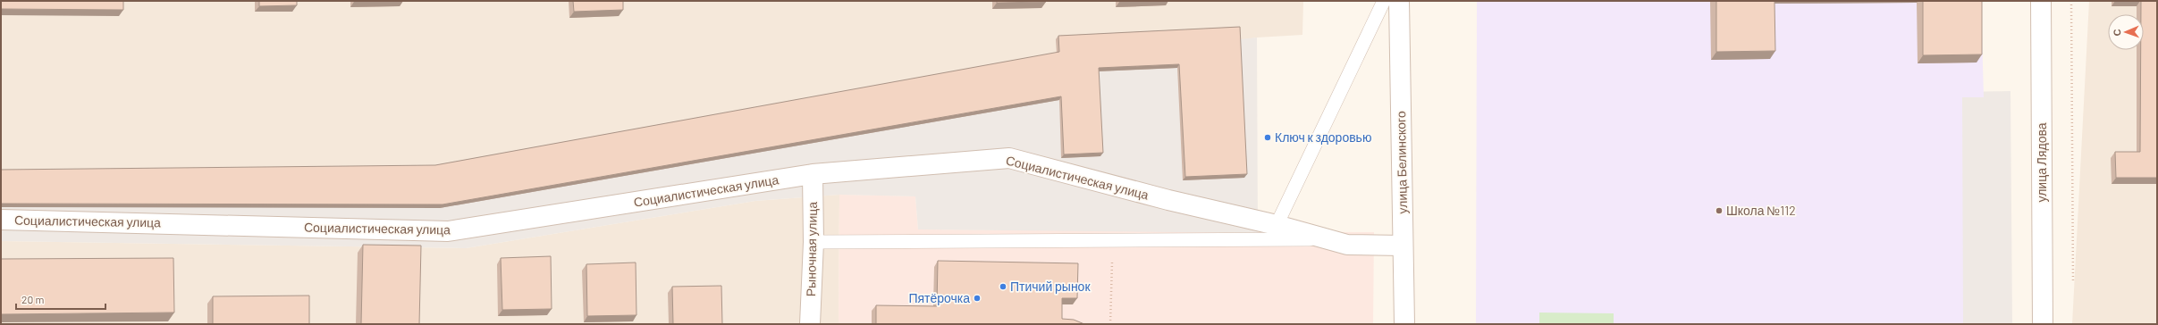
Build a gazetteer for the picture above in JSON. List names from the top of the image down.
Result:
{
  "streets": {
    "street": [
      "улица Белинского",
      "улица Лядова",
      "Социалистическая улица",
      "Рыночная улица"
    ]
  },
  "crossings": [
    ["улица Белинского", "Социалистическая улица"],
    ["Социалистическая улица", "Рыночная улица"]
  ],
  "places": [
    "Ключ к здоровью",
    "Школа №112",
    "Птичий рынок",
    "Пятёрочка"
  ],
  "scale_bar": "20 m",
  "north": "left"
}
